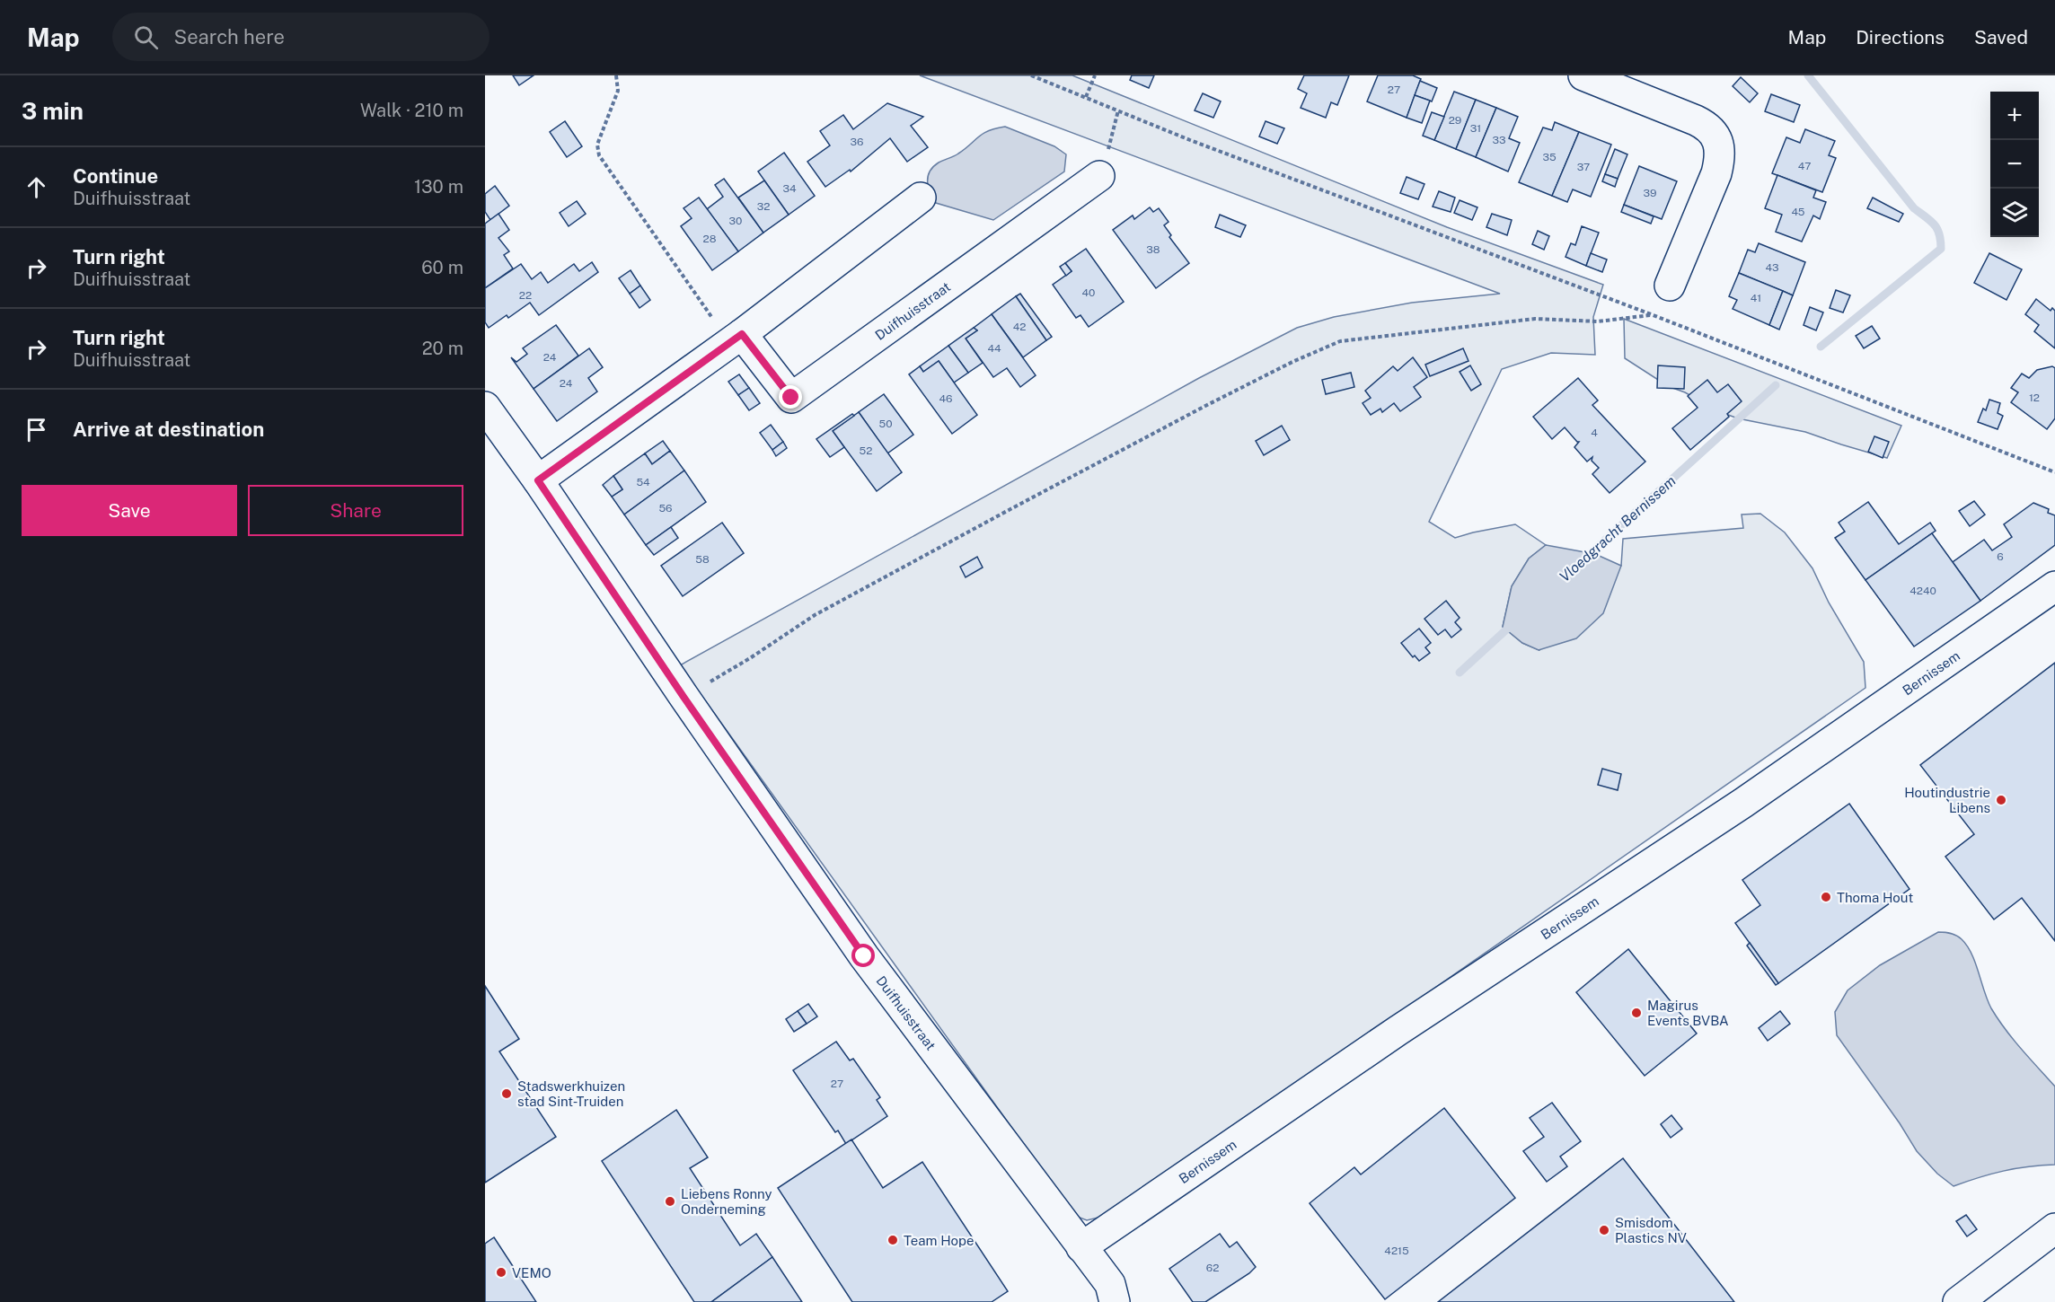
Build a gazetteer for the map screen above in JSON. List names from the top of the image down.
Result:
{
  "streets": {
    "street": ["Duifhuisstraat", "Bernissem"]
  },
  "crossings": [
    ["Duifhuisstraat", "Bernissem"]
  ],
  "water": ["Vloedgracht Bernissem"],
  "places": [
    "Houtindustrie Libens",
    "Thoma Hout",
    "Magirus Events BVBA",
    "Stadswerkhuizen stad Sint-Truiden",
    "Liebens Ronny Onderneming",
    "Smisdom Plastics NV",
    "Team Hope",
    "VEMO"
  ],
  "house_numbers": [
    "27",
    "29",
    "31",
    "33",
    "36",
    "35",
    "47",
    "37",
    "34",
    "39",
    "32",
    "45",
    "30",
    "28",
    "38",
    "43",
    "40",
    "22",
    "41",
    "42",
    "44",
    "24",
    "24",
    "12",
    "46",
    "50",
    "4",
    "52",
    "54",
    "56",
    "6",
    "58",
    "4240",
    "27",
    "4215",
    "62"
  ],
  "page": {
    "header": "Map",
    "search": "Search here",
    "nav": ["Map", "Directions", "Saved"],
    "heading": ["3 min", "Walk · 210 m"],
    "map_buttons": ["+", "−"],
    "list": [
      ["Continue", "Duifhuisstraat", "130 m"],
      ["Turn right", "Duifhuisstraat", "60 m"],
      ["Turn right", "Duifhuisstraat", "20 m"],
      "Arrive at destination"
    ],
    "buttons": ["Save", "Share"]
  }
}
